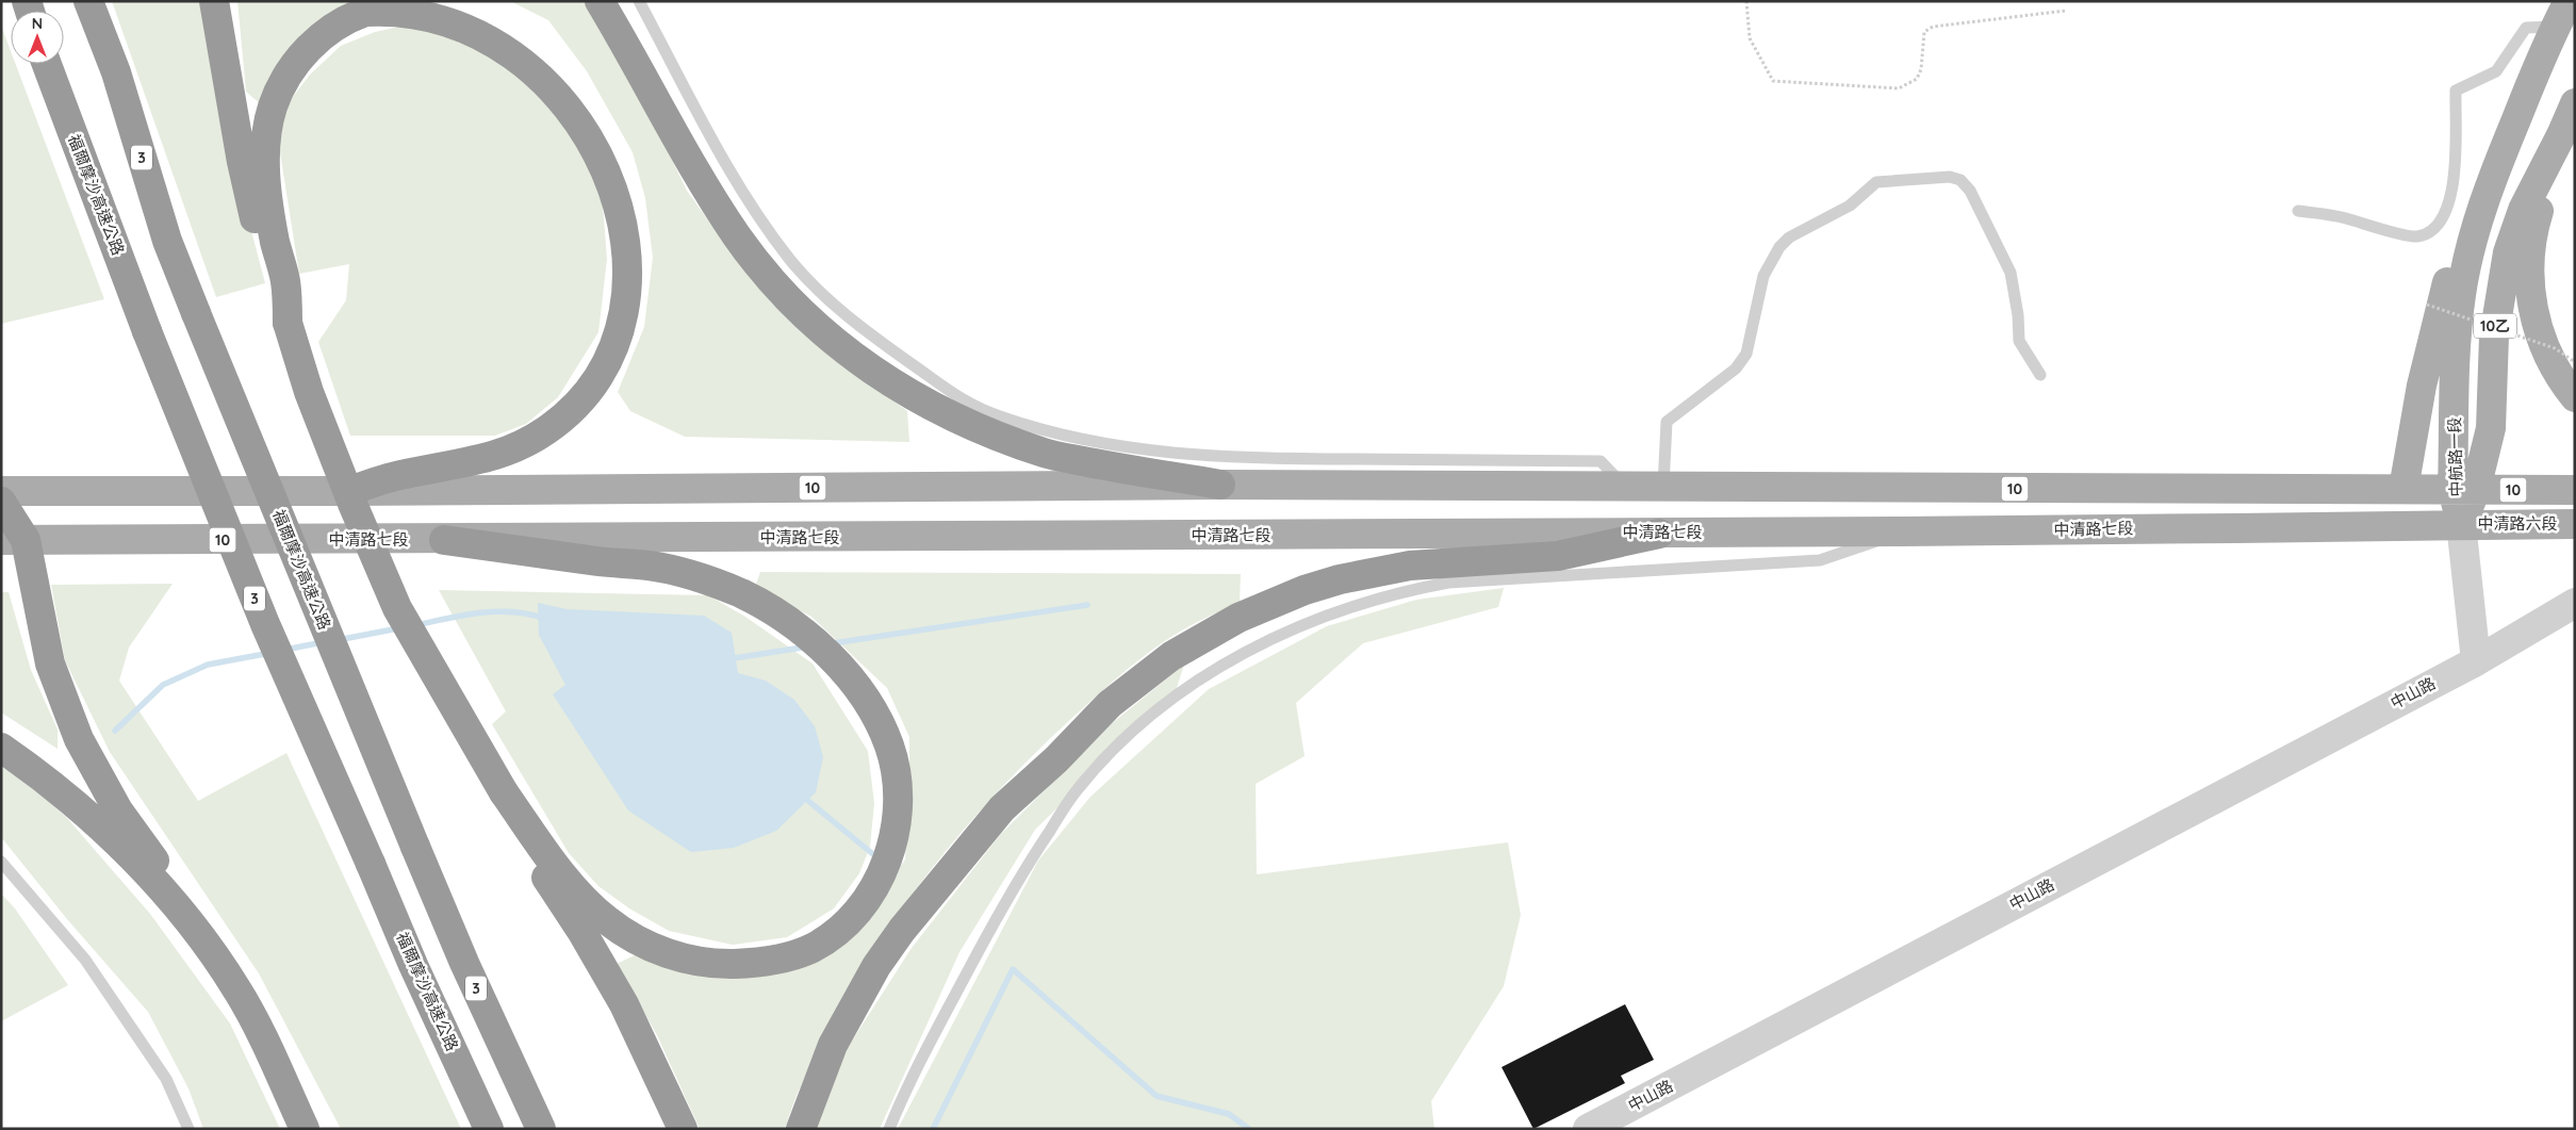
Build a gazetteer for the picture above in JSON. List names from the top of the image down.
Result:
{
  "streets": {
    "highway": ["3", "福爾摩沙高速公路"],
    "main road": [
      "10乙",
      "中航路一段",
      "10",
      "中清路六段",
      "中清路七段"
    ],
    "street": ["中山路"]
  },
  "crossings": [
    ["中航路一段", "10"],
    ["中航路一段", "中清路六段"],
    ["中航路一段", "中清路七段"],
    ["中清路六段", "中清路七段"]
  ],
  "north": "top"
}
